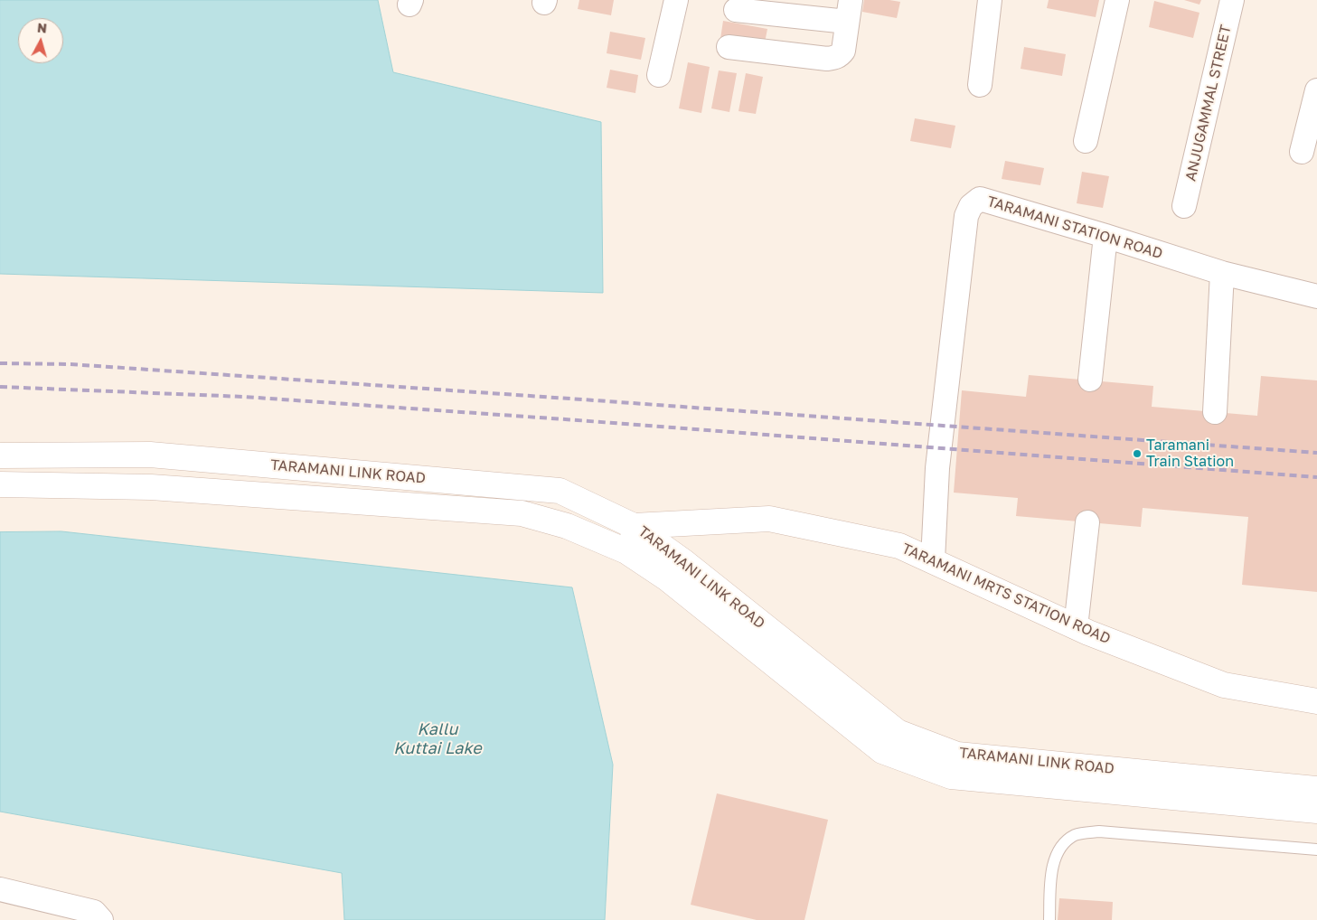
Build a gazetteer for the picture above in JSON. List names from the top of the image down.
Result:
{
  "streets": {
    "street": [
      "ANJUGAMMAL STREET",
      "TARAMANI STATION ROAD",
      "TARAMANI LINK ROAD",
      "TARAMANI MRTS STATION ROAD"
    ]
  },
  "crossings": [
    ["TARAMANI STATION ROAD", "TARAMANI MRTS STATION ROAD"],
    ["TARAMANI LINK ROAD", "TARAMANI MRTS STATION ROAD"]
  ],
  "water": ["Kallu Kuttai Lake"],
  "places": ["Taramani Train Station"],
  "north": "top"
}
